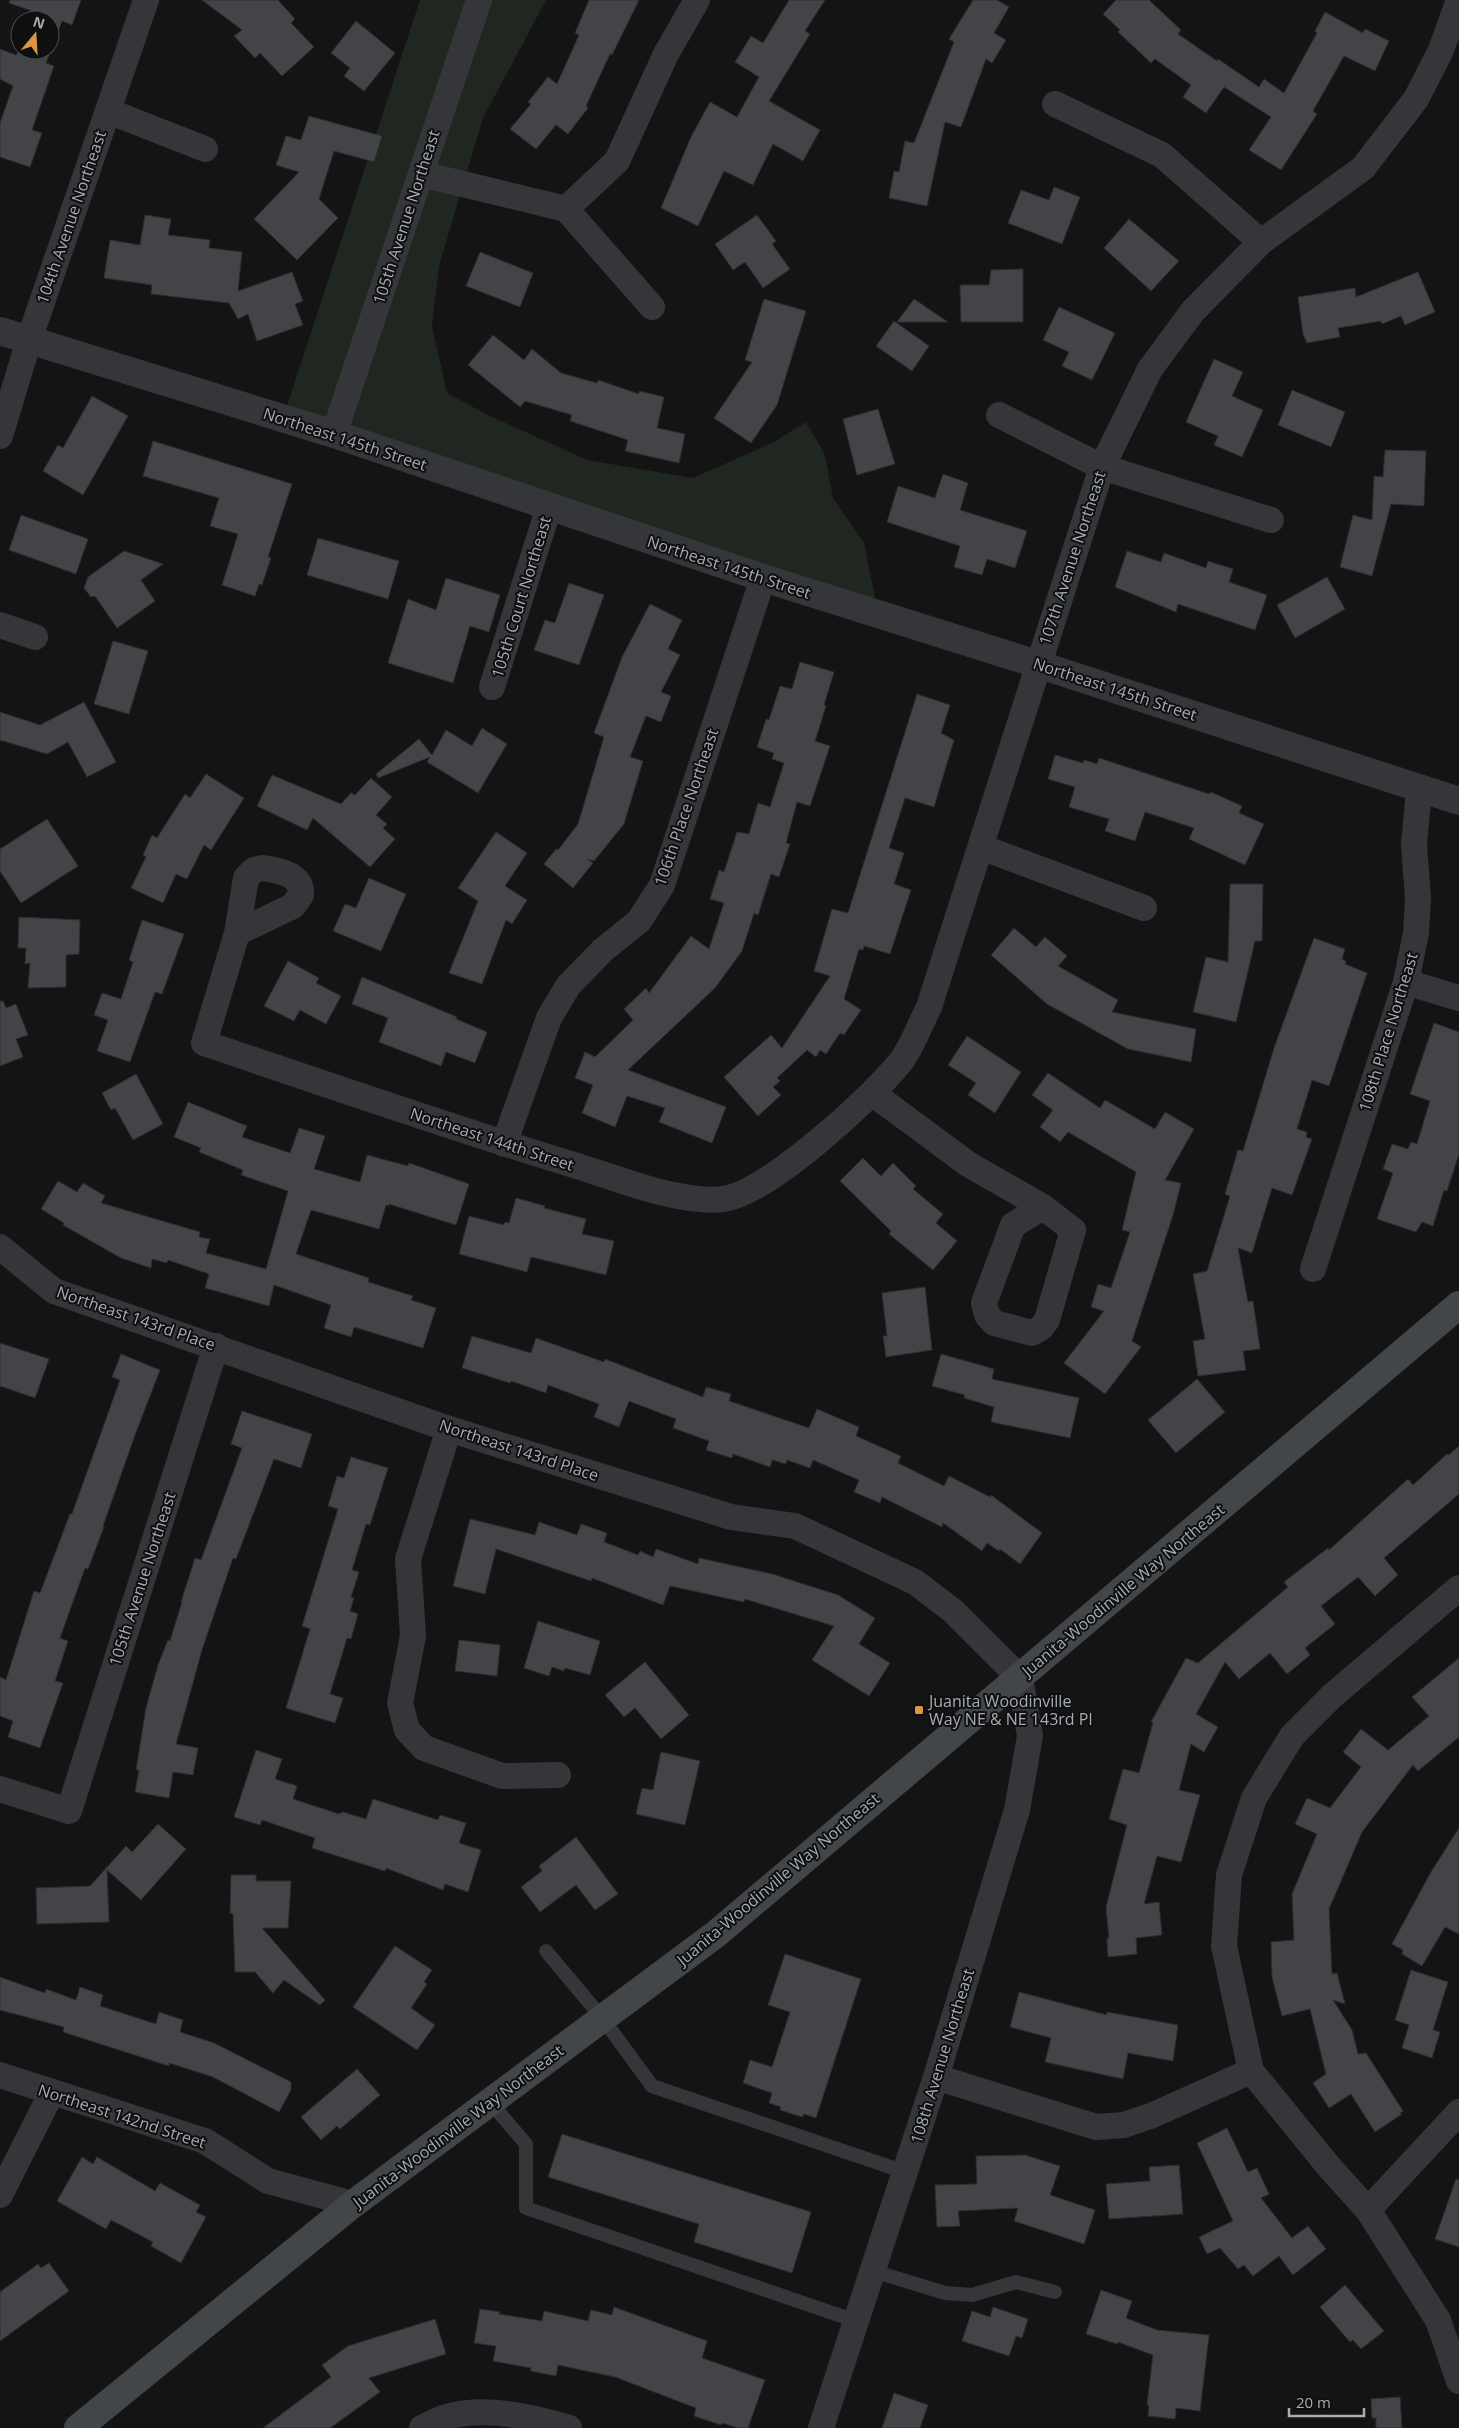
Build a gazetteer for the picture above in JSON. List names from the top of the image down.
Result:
{
  "streets": {
    "main road": ["Juanita-Woodinville Way Northeast"],
    "street": [
      "104th Avenue Northeast",
      "105th Avenue Northeast",
      "Northeast 145th Street",
      "107th Avenue Northeast",
      "105th Court Northeast",
      "106th Place Northeast",
      "108th Place Northeast",
      "Northeast 144th Street",
      "Northeast 143rd Place",
      "108th Avenue Northeast",
      "Northeast 142nd Street"
    ]
  },
  "crossings": [
    ["104th Avenue Northeast", "Northeast 145th Street"],
    ["105th Avenue Northeast", "Northeast 145th Street"],
    ["105th Avenue Northeast", "Northeast 143rd Place"],
    ["Northeast 145th Street", "107th Avenue Northeast"],
    ["Northeast 145th Street", "105th Court Northeast"],
    ["Northeast 145th Street", "106th Place Northeast"],
    ["Northeast 145th Street", "108th Place Northeast"],
    ["107th Avenue Northeast", "Northeast 144th Street"],
    ["106th Place Northeast", "Northeast 144th Street"],
    ["Northeast 143rd Place", "Juanita-Woodinville Way Northeast"],
    ["Northeast 143rd Place", "108th Avenue Northeast"],
    ["Juanita-Woodinville Way Northeast", "108th Avenue Northeast"],
    ["Juanita-Woodinville Way Northeast", "Northeast 142nd Street"]
  ],
  "places": {
    "transit": ["Juanita Woodinville Way NE & NE 143rd Pl"]
  },
  "scale_bar": "20 m",
  "north": "top"
}
